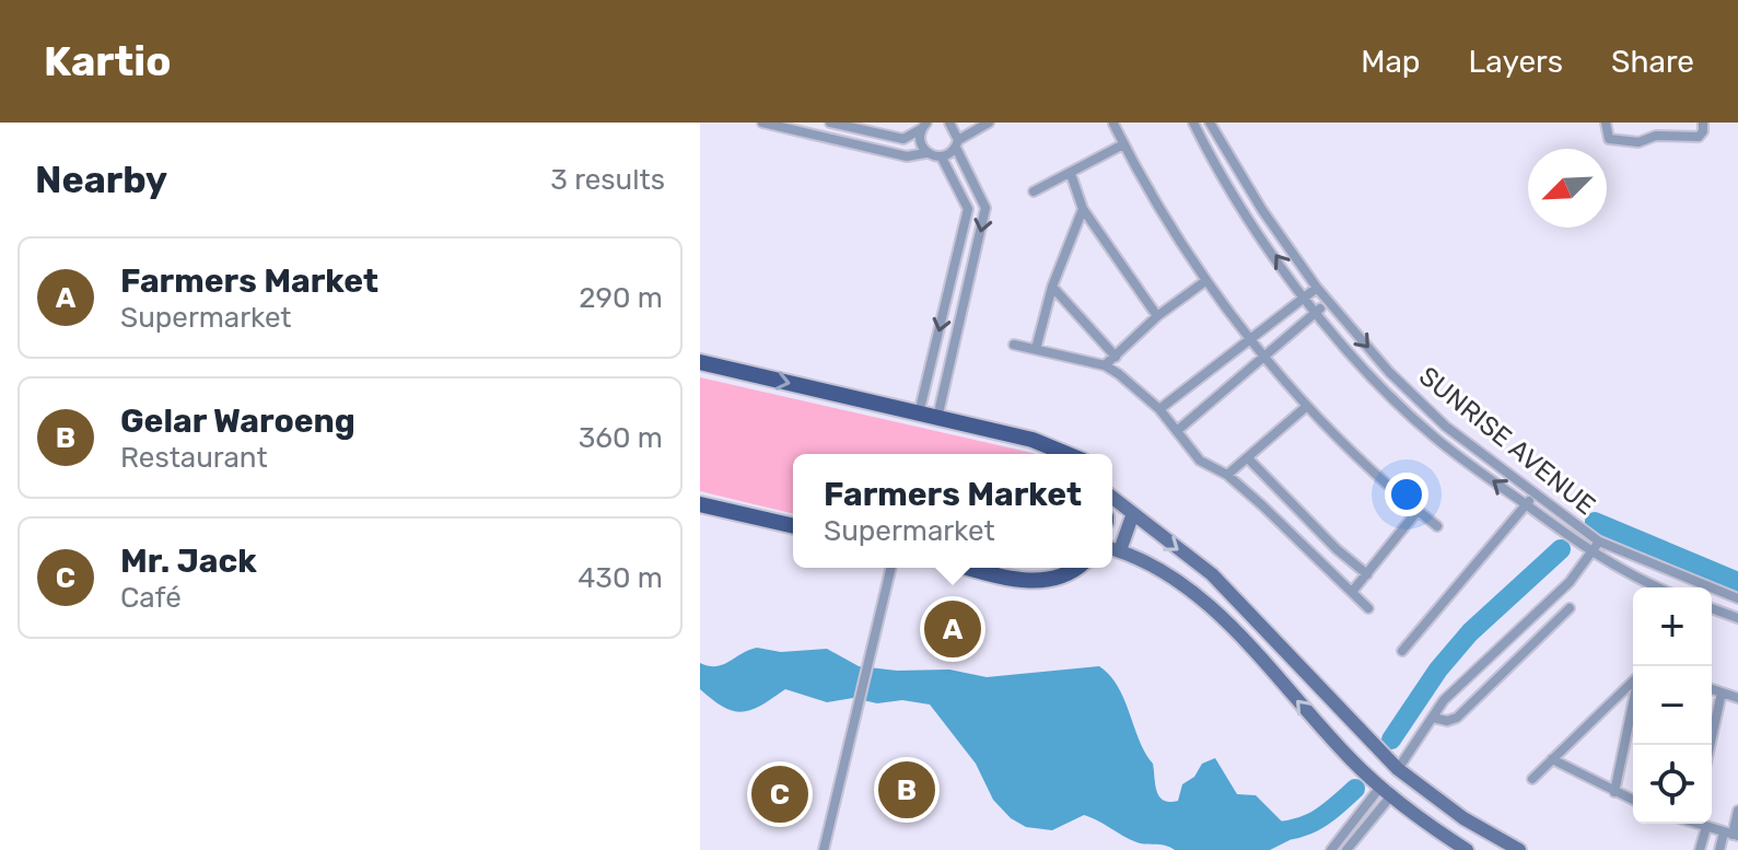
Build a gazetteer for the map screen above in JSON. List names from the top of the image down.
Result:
{
  "streets": {
    "street": ["SUNRISE AVENUE"]
  },
  "north": "bottom left",
  "page": {
    "header": "Kartio",
    "nav": ["Map", "Layers", "Share"],
    "heading": ["Nearby", "3 results"],
    "list": [
      {
        "mark": "A",
        "name": "Farmers Market",
        "note": "Supermarket",
        "value": "290 m"
      },
      {
        "mark": "B",
        "name": "Gelar Waroeng",
        "note": "Restaurant",
        "value": "360 m"
      },
      {
        "mark": "C",
        "name": "Mr. Jack",
        "note": "Café",
        "value": "430 m"
      }
    ],
    "popup": ["Farmers Market", "Supermarket"],
    "map_buttons": ["+", "−"],
    "pins": ["A", "B", "C"]
  }
}
